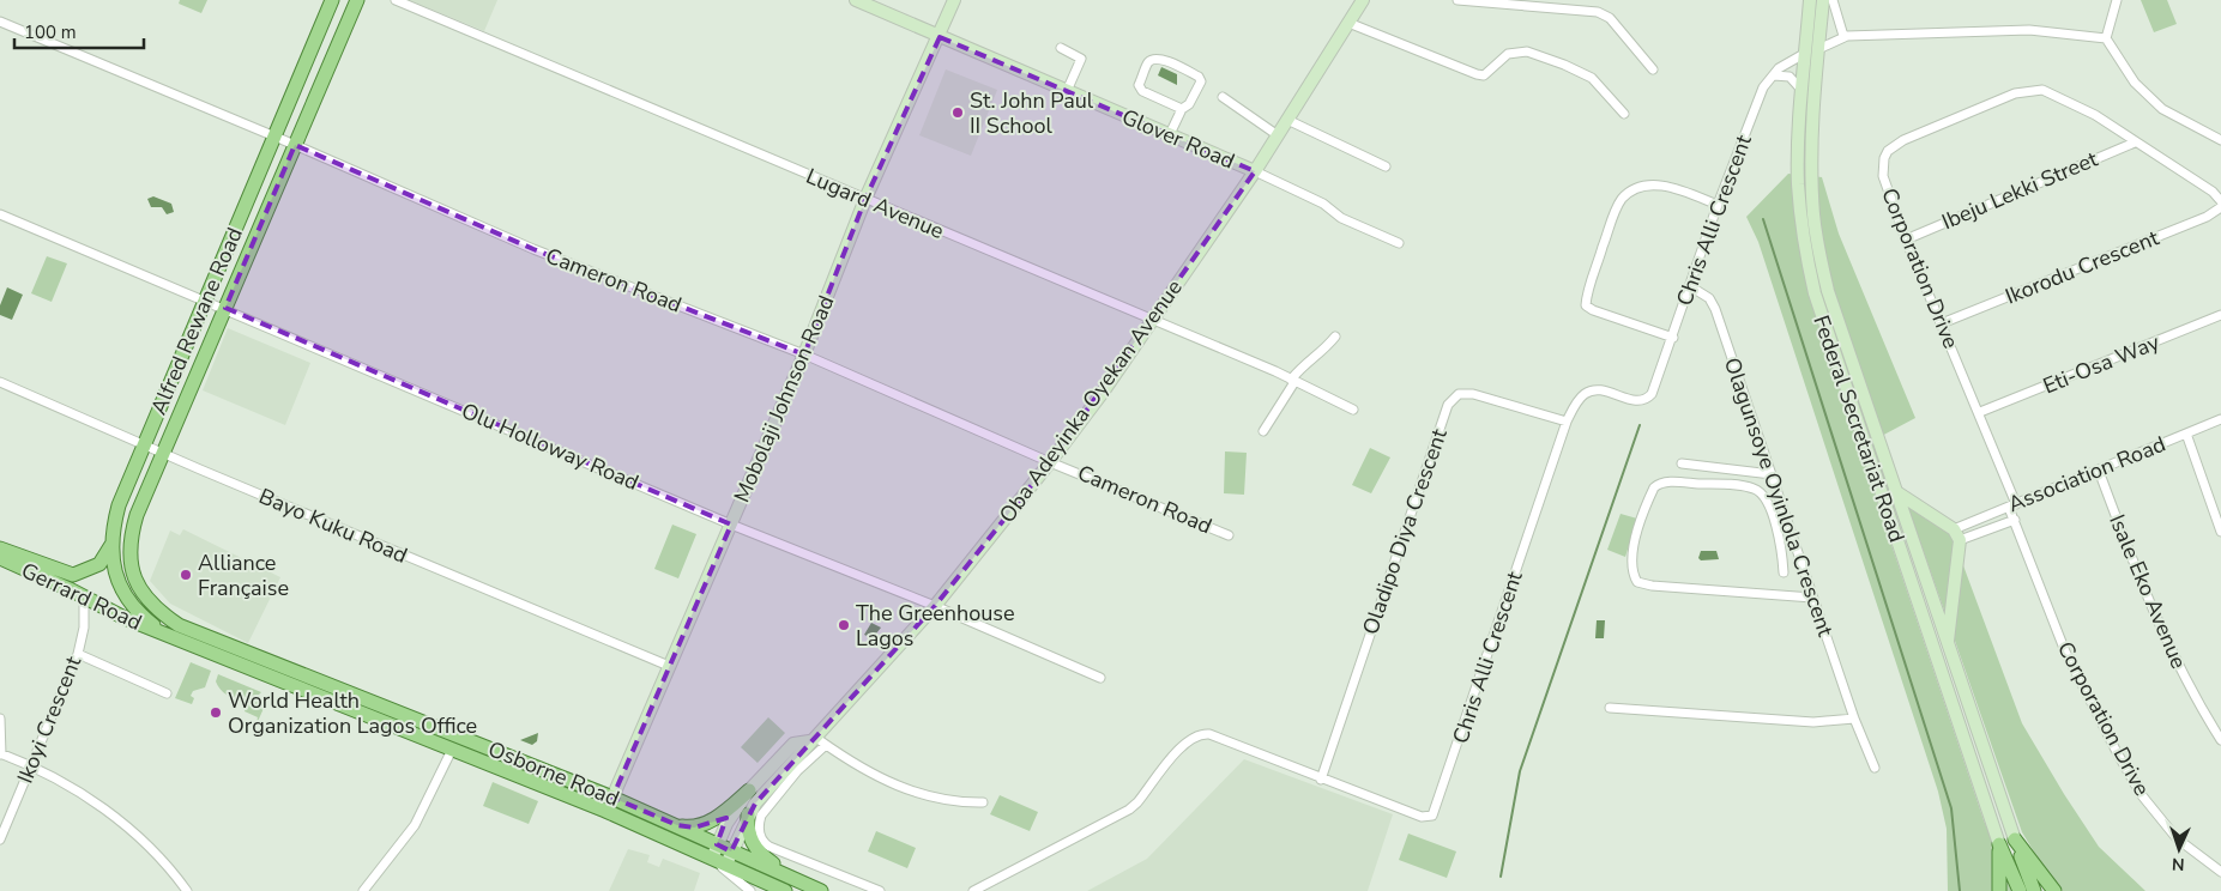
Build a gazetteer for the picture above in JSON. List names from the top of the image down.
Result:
{
  "streets": {
    "main road": [
      "Glover Road",
      "Alfred Rewane Road",
      "Mobolaji Johnson Road",
      "Oba Adeyinka Oyekan Avenue",
      "Federal Secretariat Road",
      "Gerrard Road",
      "Osborne Road"
    ],
    "street": [
      "Ibeju Lekki Street",
      "Lugard Avenue",
      "Chris Alli Crescent",
      "Ikorodu Crescent",
      "Corporation Drive",
      "Cameron Road",
      "Eti-Osa Way",
      "Olu Holloway Road",
      "Association Road",
      "Olagunsoye Oyinlola Crescent",
      "Bayo Kuku Road",
      "Oladipo Diya Crescent",
      "Isale Eko Avenue",
      "Ikoyi Crescent"
    ]
  },
  "crossings": [
    ["Glover Road", "Mobolaji Johnson Road"],
    ["Glover Road", "Oba Adeyinka Oyekan Avenue"],
    ["Ibeju Lekki Street", "Corporation Drive"],
    ["Lugard Avenue", "Mobolaji Johnson Road"],
    ["Lugard Avenue", "Oba Adeyinka Oyekan Avenue"],
    ["Chris Alli Crescent", "Federal Secretariat Road"],
    ["Chris Alli Crescent", "Olagunsoye Oyinlola Crescent"],
    ["Chris Alli Crescent", "Oladipo Diya Crescent"],
    ["Ikorodu Crescent", "Corporation Drive"],
    ["Corporation Drive", "Eti-Osa Way"],
    ["Corporation Drive", "Association Road"],
    ["Cameron Road", "Alfred Rewane Road"],
    ["Cameron Road", "Mobolaji Johnson Road"],
    ["Cameron Road", "Oba Adeyinka Oyekan Avenue"],
    ["Alfred Rewane Road", "Olu Holloway Road"],
    ["Alfred Rewane Road", "Bayo Kuku Road"],
    ["Alfred Rewane Road", "Gerrard Road"],
    ["Alfred Rewane Road", "Osborne Road"],
    ["Mobolaji Johnson Road", "Olu Holloway Road"],
    ["Mobolaji Johnson Road", "Bayo Kuku Road"],
    ["Mobolaji Johnson Road", "Osborne Road"],
    ["Oba Adeyinka Oyekan Avenue", "Olu Holloway Road"],
    ["Oba Adeyinka Oyekan Avenue", "Osborne Road"],
    ["Association Road", "Isale Eko Avenue"],
    ["Gerrard Road", "Ikoyi Crescent"],
    ["Gerrard Road", "Osborne Road"]
  ],
  "places": [
    "St. John Paul II School",
    "Alliance Française",
    "The Greenhouse Lagos",
    "World Health Organization Lagos Office"
  ],
  "scale_bar": "100 m",
  "north": "bottom"
}
